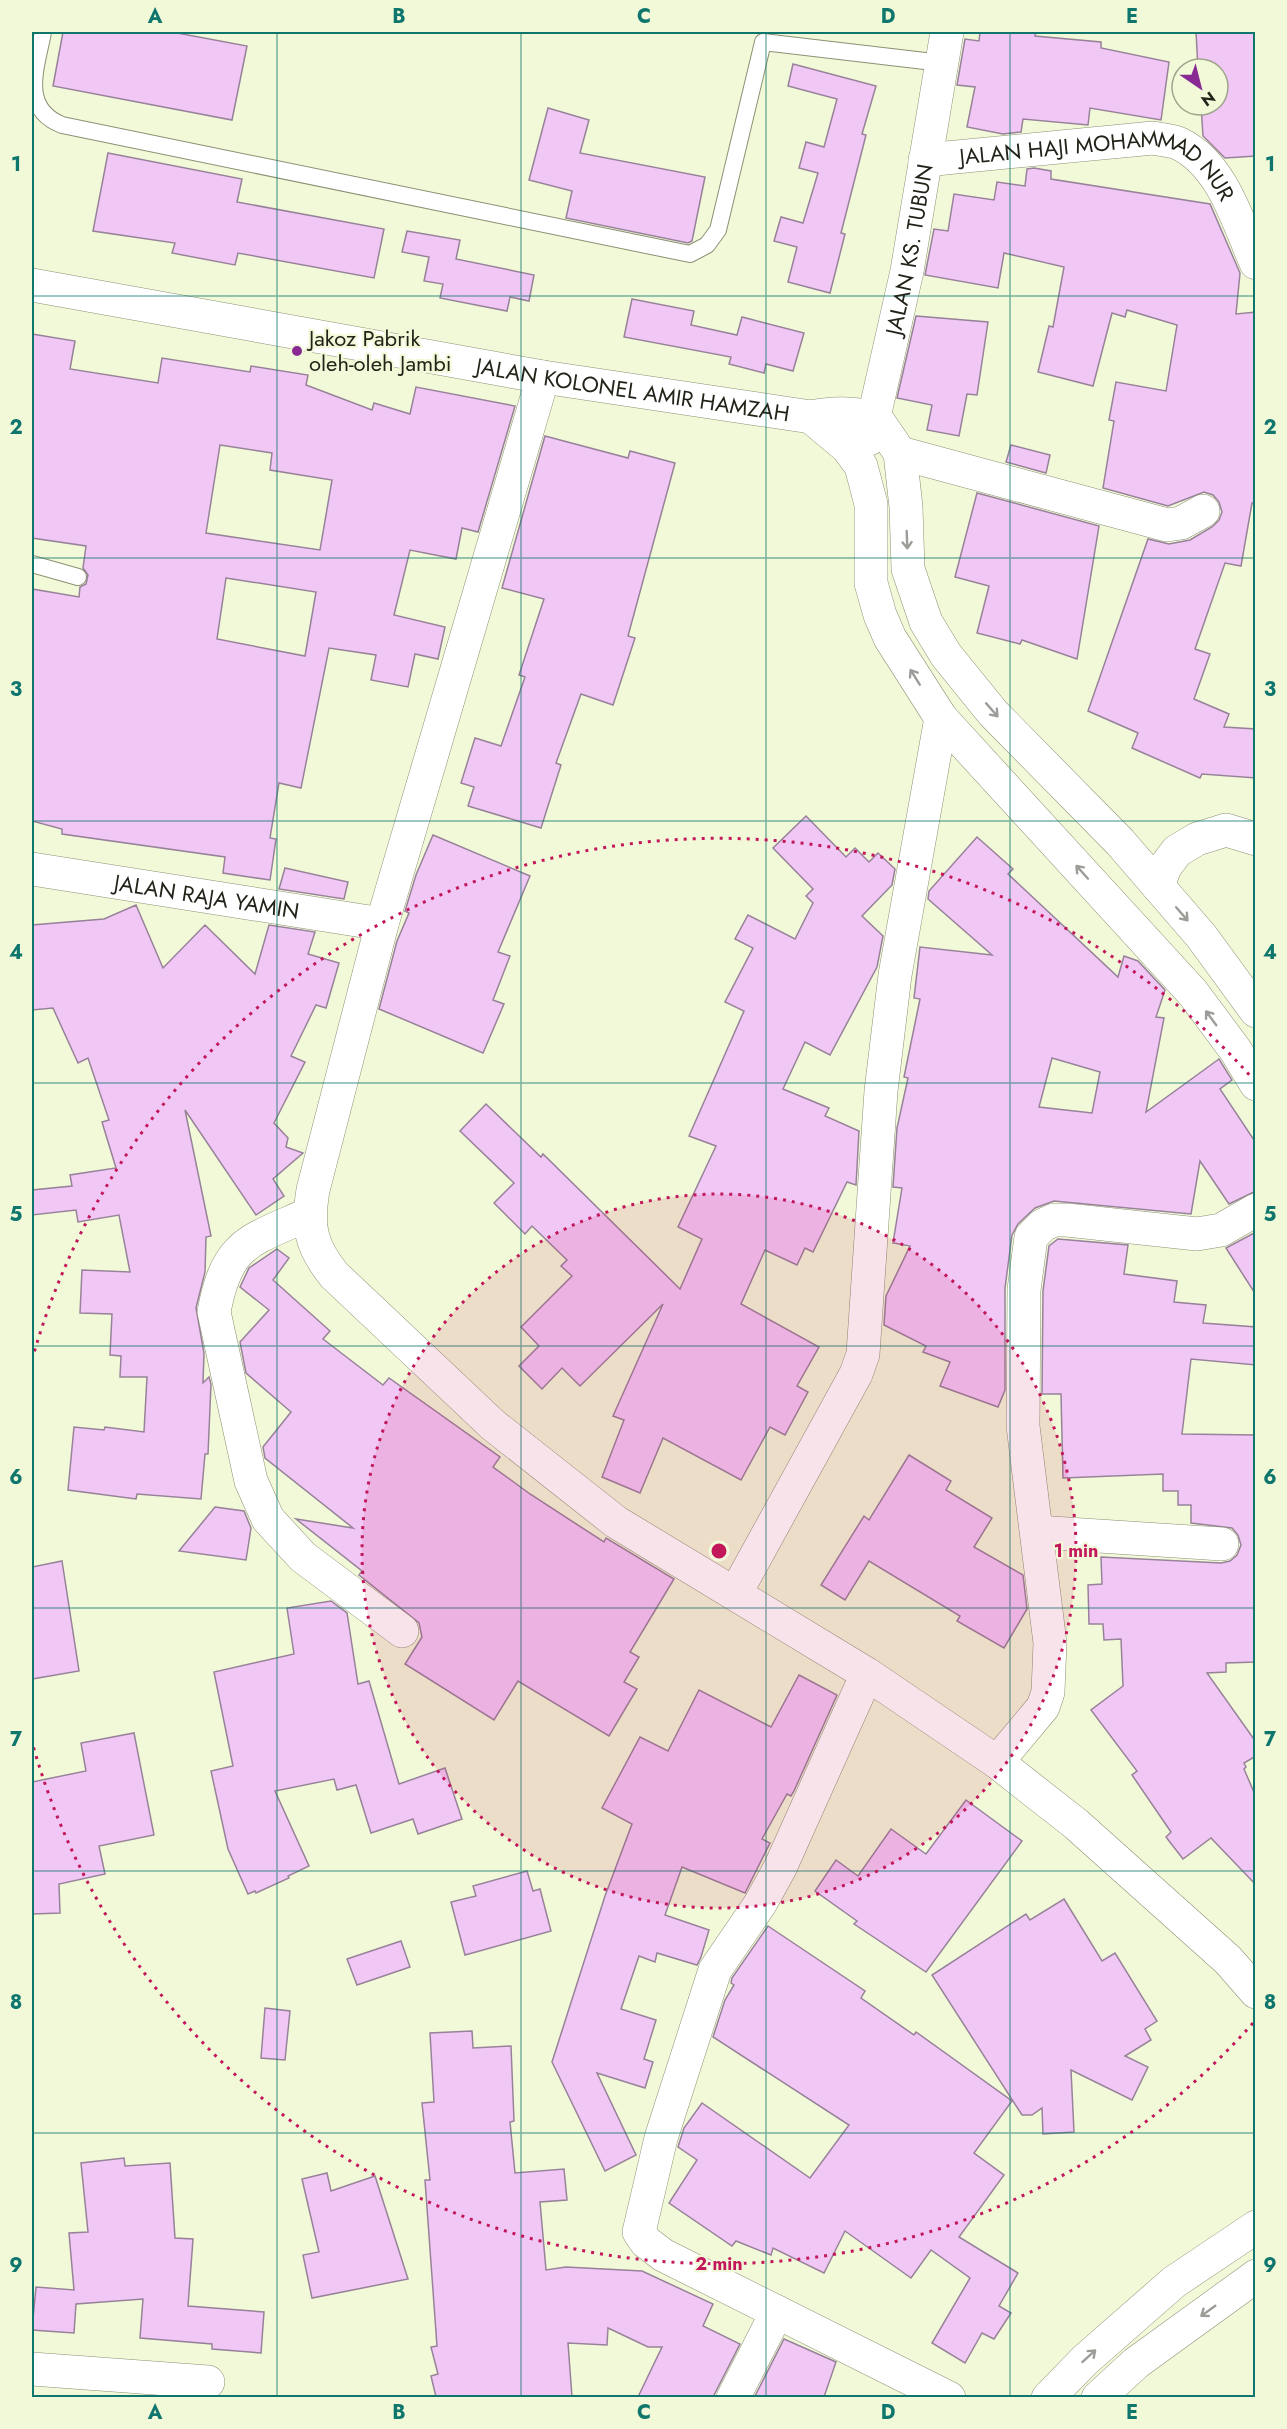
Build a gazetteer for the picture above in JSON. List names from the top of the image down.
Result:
{
  "streets": {
    "street": [
      "JALAN HAJI MOHAMMAD NUR",
      "JALAN KS. TUBUN",
      "JALAN KOLONEL AMIR HAMZAH",
      "JALAN RAJA YAMIN"
    ]
  },
  "crossings": [
    ["JALAN HAJI MOHAMMAD NUR", "JALAN KS. TUBUN"],
    ["JALAN KS. TUBUN", "JALAN KOLONEL AMIR HAMZAH"]
  ],
  "places": ["Jakoz Pabrik oleh-oleh Jambi"],
  "north": "bottom right",
  "grid": {
    "columns": [
      "A",
      "B",
      "C",
      "D",
      "E"
    ],
    "rows": [
      "1",
      "2",
      "3",
      "4",
      "5",
      "6",
      "7",
      "8",
      "9"
    ]
  },
  "rings": ["1 min", "2 min"]
}
